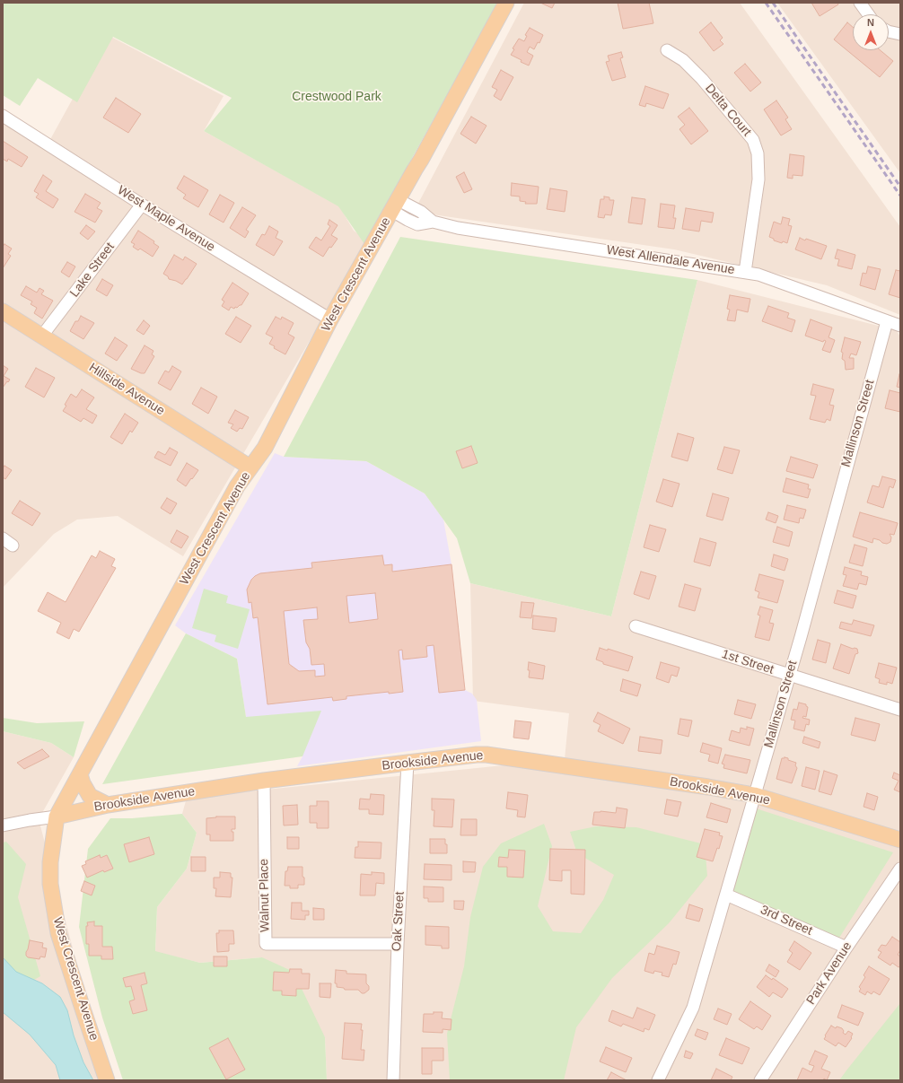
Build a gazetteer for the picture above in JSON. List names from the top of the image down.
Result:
{
  "streets": {
    "main road": ["West Crescent Avenue", "Hillside Avenue", "Brookside Avenue"],
    "street": [
      "Delta Court",
      "West Maple Avenue",
      "West Allendale Avenue",
      "Lake Street",
      "Mallinson Street",
      "1st Street",
      "Walnut Place",
      "3rd Street",
      "Oak Street",
      "Park Avenue"
    ]
  },
  "crossings": [
    ["Delta Court", "West Allendale Avenue"],
    ["West Maple Avenue", "Lake Street"],
    ["West Maple Avenue", "West Crescent Avenue"],
    ["West Allendale Avenue", "West Crescent Avenue"],
    ["West Allendale Avenue", "Mallinson Street"],
    ["Lake Street", "Hillside Avenue"],
    ["West Crescent Avenue", "Hillside Avenue"],
    ["West Crescent Avenue", "Brookside Avenue"],
    ["Mallinson Street", "1st Street"],
    ["Mallinson Street", "Brookside Avenue"],
    ["Mallinson Street", "3rd Street"],
    ["Brookside Avenue", "Walnut Place"],
    ["Brookside Avenue", "Oak Street"],
    ["Walnut Place", "Oak Street"],
    ["3rd Street", "Park Avenue"]
  ],
  "parks": ["Crestwood Park"],
  "north": "top"
}
